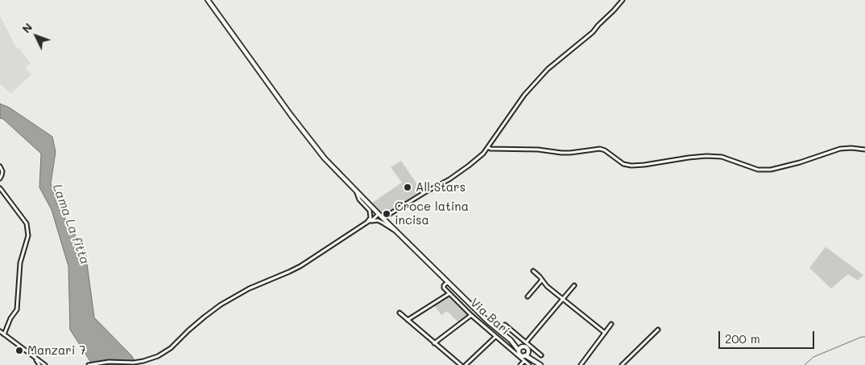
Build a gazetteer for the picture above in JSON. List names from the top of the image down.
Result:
{
  "streets": {
    "main road": ["Via Bari"]
  },
  "water": ["Lama La fitta"],
  "places": ["All Stars", "Croce latina incisa", "Manzari 7"],
  "scale_bar": "200 m",
  "north": "top left"
}
